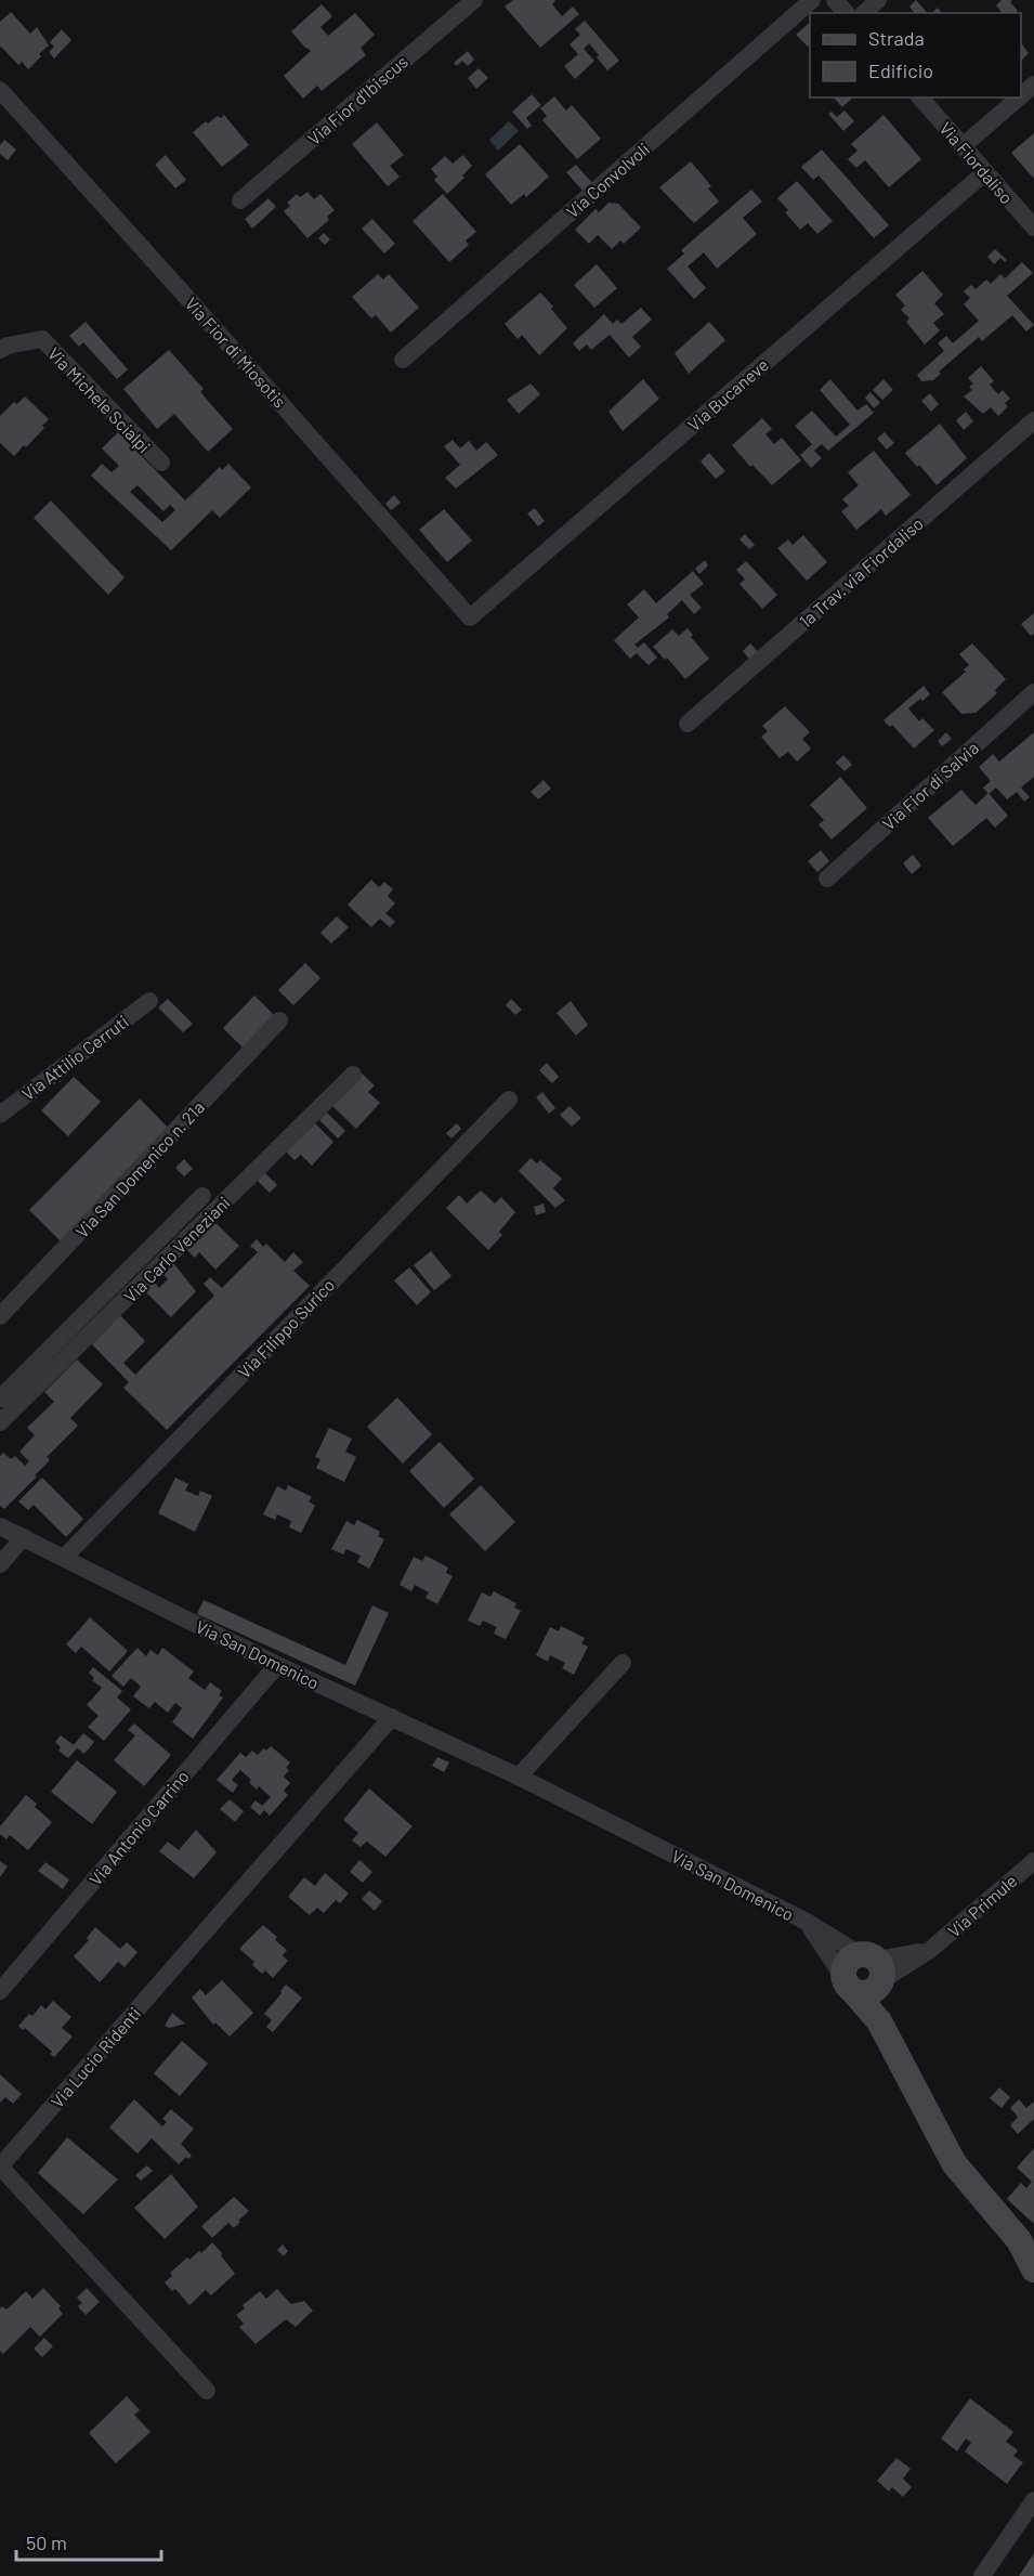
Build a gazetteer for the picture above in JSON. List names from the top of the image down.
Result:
{
  "streets": {
    "street": [
      "Via Fior d'Ibiscus",
      "Via Fiordaliso",
      "Via Convolvoli",
      "Via Fior di Miosotis",
      "Via Bucaneve",
      "Via Michele Scialpi",
      "1a Trav. via Fiordaliso",
      "Via Fior di Salvia",
      "Via Attilio Cerruti",
      "Via San Domenico n. 21a",
      "Via Carlo Veneziani",
      "Via Filippo Surico",
      "Via San Domenico",
      "Via Antonio Carrino",
      "Via Primule",
      "Via Lucio Ridenti"
    ]
  },
  "crossings": [
    ["Via Fiordaliso", "Via Bucaneve"],
    ["Via Fior di Miosotis", "Via Bucaneve"],
    ["Via Filippo Surico", "Via San Domenico"],
    ["Via San Domenico", "Via Antonio Carrino"],
    ["Via San Domenico", "Via Primule"],
    ["Via San Domenico", "Via Lucio Ridenti"]
  ],
  "legend": ["Strada", "Edificio"],
  "scale_bar": "50 m"
}
